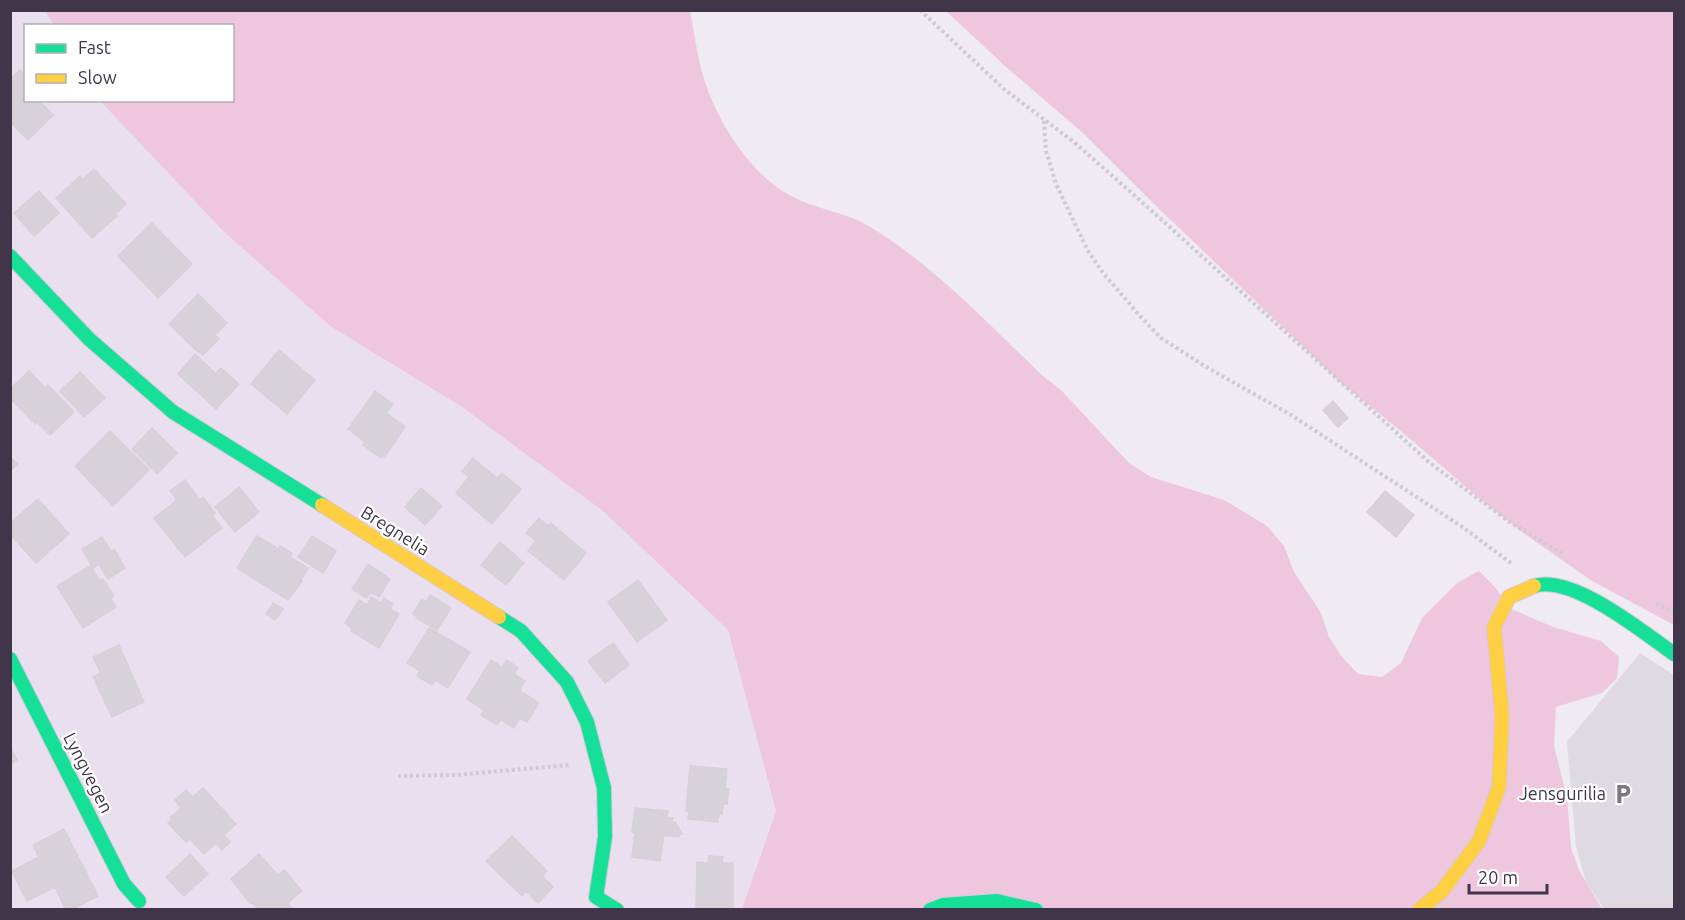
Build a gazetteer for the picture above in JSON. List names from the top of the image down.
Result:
{
  "streets": {
    "street": ["Bregnelia", "Lyngvegen"]
  },
  "places": {
    "parking": ["Jensgurilia"]
  },
  "legend": ["Fast", "Slow"],
  "scale_bar": "20 m"
}
